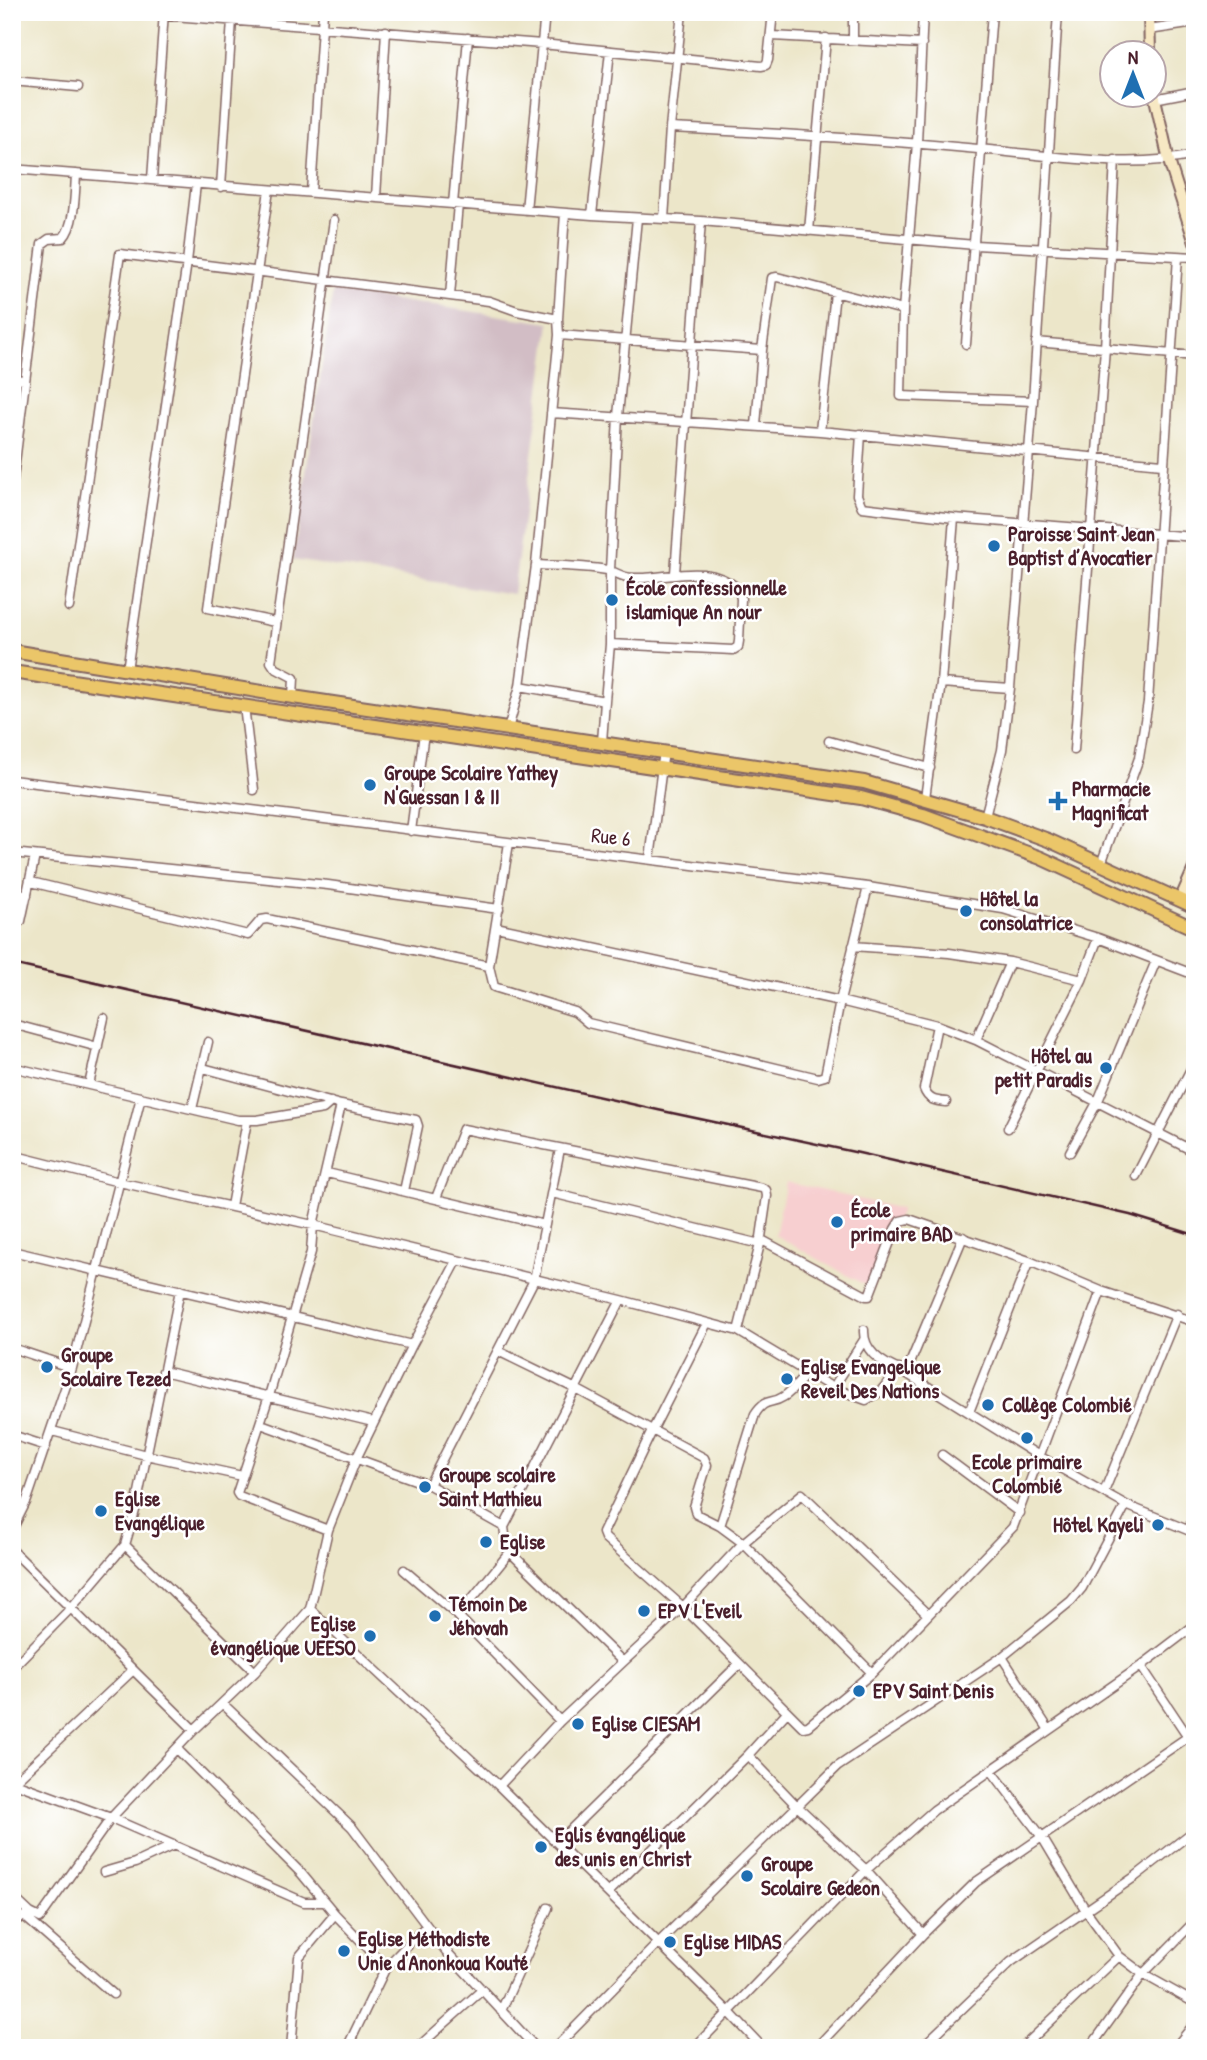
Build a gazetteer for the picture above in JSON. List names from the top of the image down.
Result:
{
  "streets": {
    "street": ["Rue 6"]
  },
  "places": {
    "other": [
      "Paroisse Saint Jean Baptist d’Avocatier",
      "École confessionnelle islamique An nour",
      "Groupe Scolaire Yathey N'Guessan I & II",
      "Hôtel la consolatrice",
      "Hôtel au petit Paradis",
      "École primaire BAD",
      "Groupe Scolaire Tezed",
      "Eglise Evangelique Reveil Des Nations",
      "Collège Colombié",
      "Ecole primaire Colombié",
      "Groupe scolaire Saint Mathieu",
      "Eglise Evangélique",
      "Hôtel Kayeli",
      "Eglise",
      "EPV L'Eveil",
      "Témoin De Jéhovah",
      "Eglise évangélique UEESO",
      "EPV Saint Denis",
      "Eglise CIESAM",
      "Eglis évangélique des unis en Christ",
      "Groupe Scolaire Gedeon",
      "Eglise MIDAS",
      "Eglise Méthodiste Unie d'Anonkoua Kouté"
    ],
    "health": ["Pharmacie Magnificat"]
  },
  "north": "top"
}
